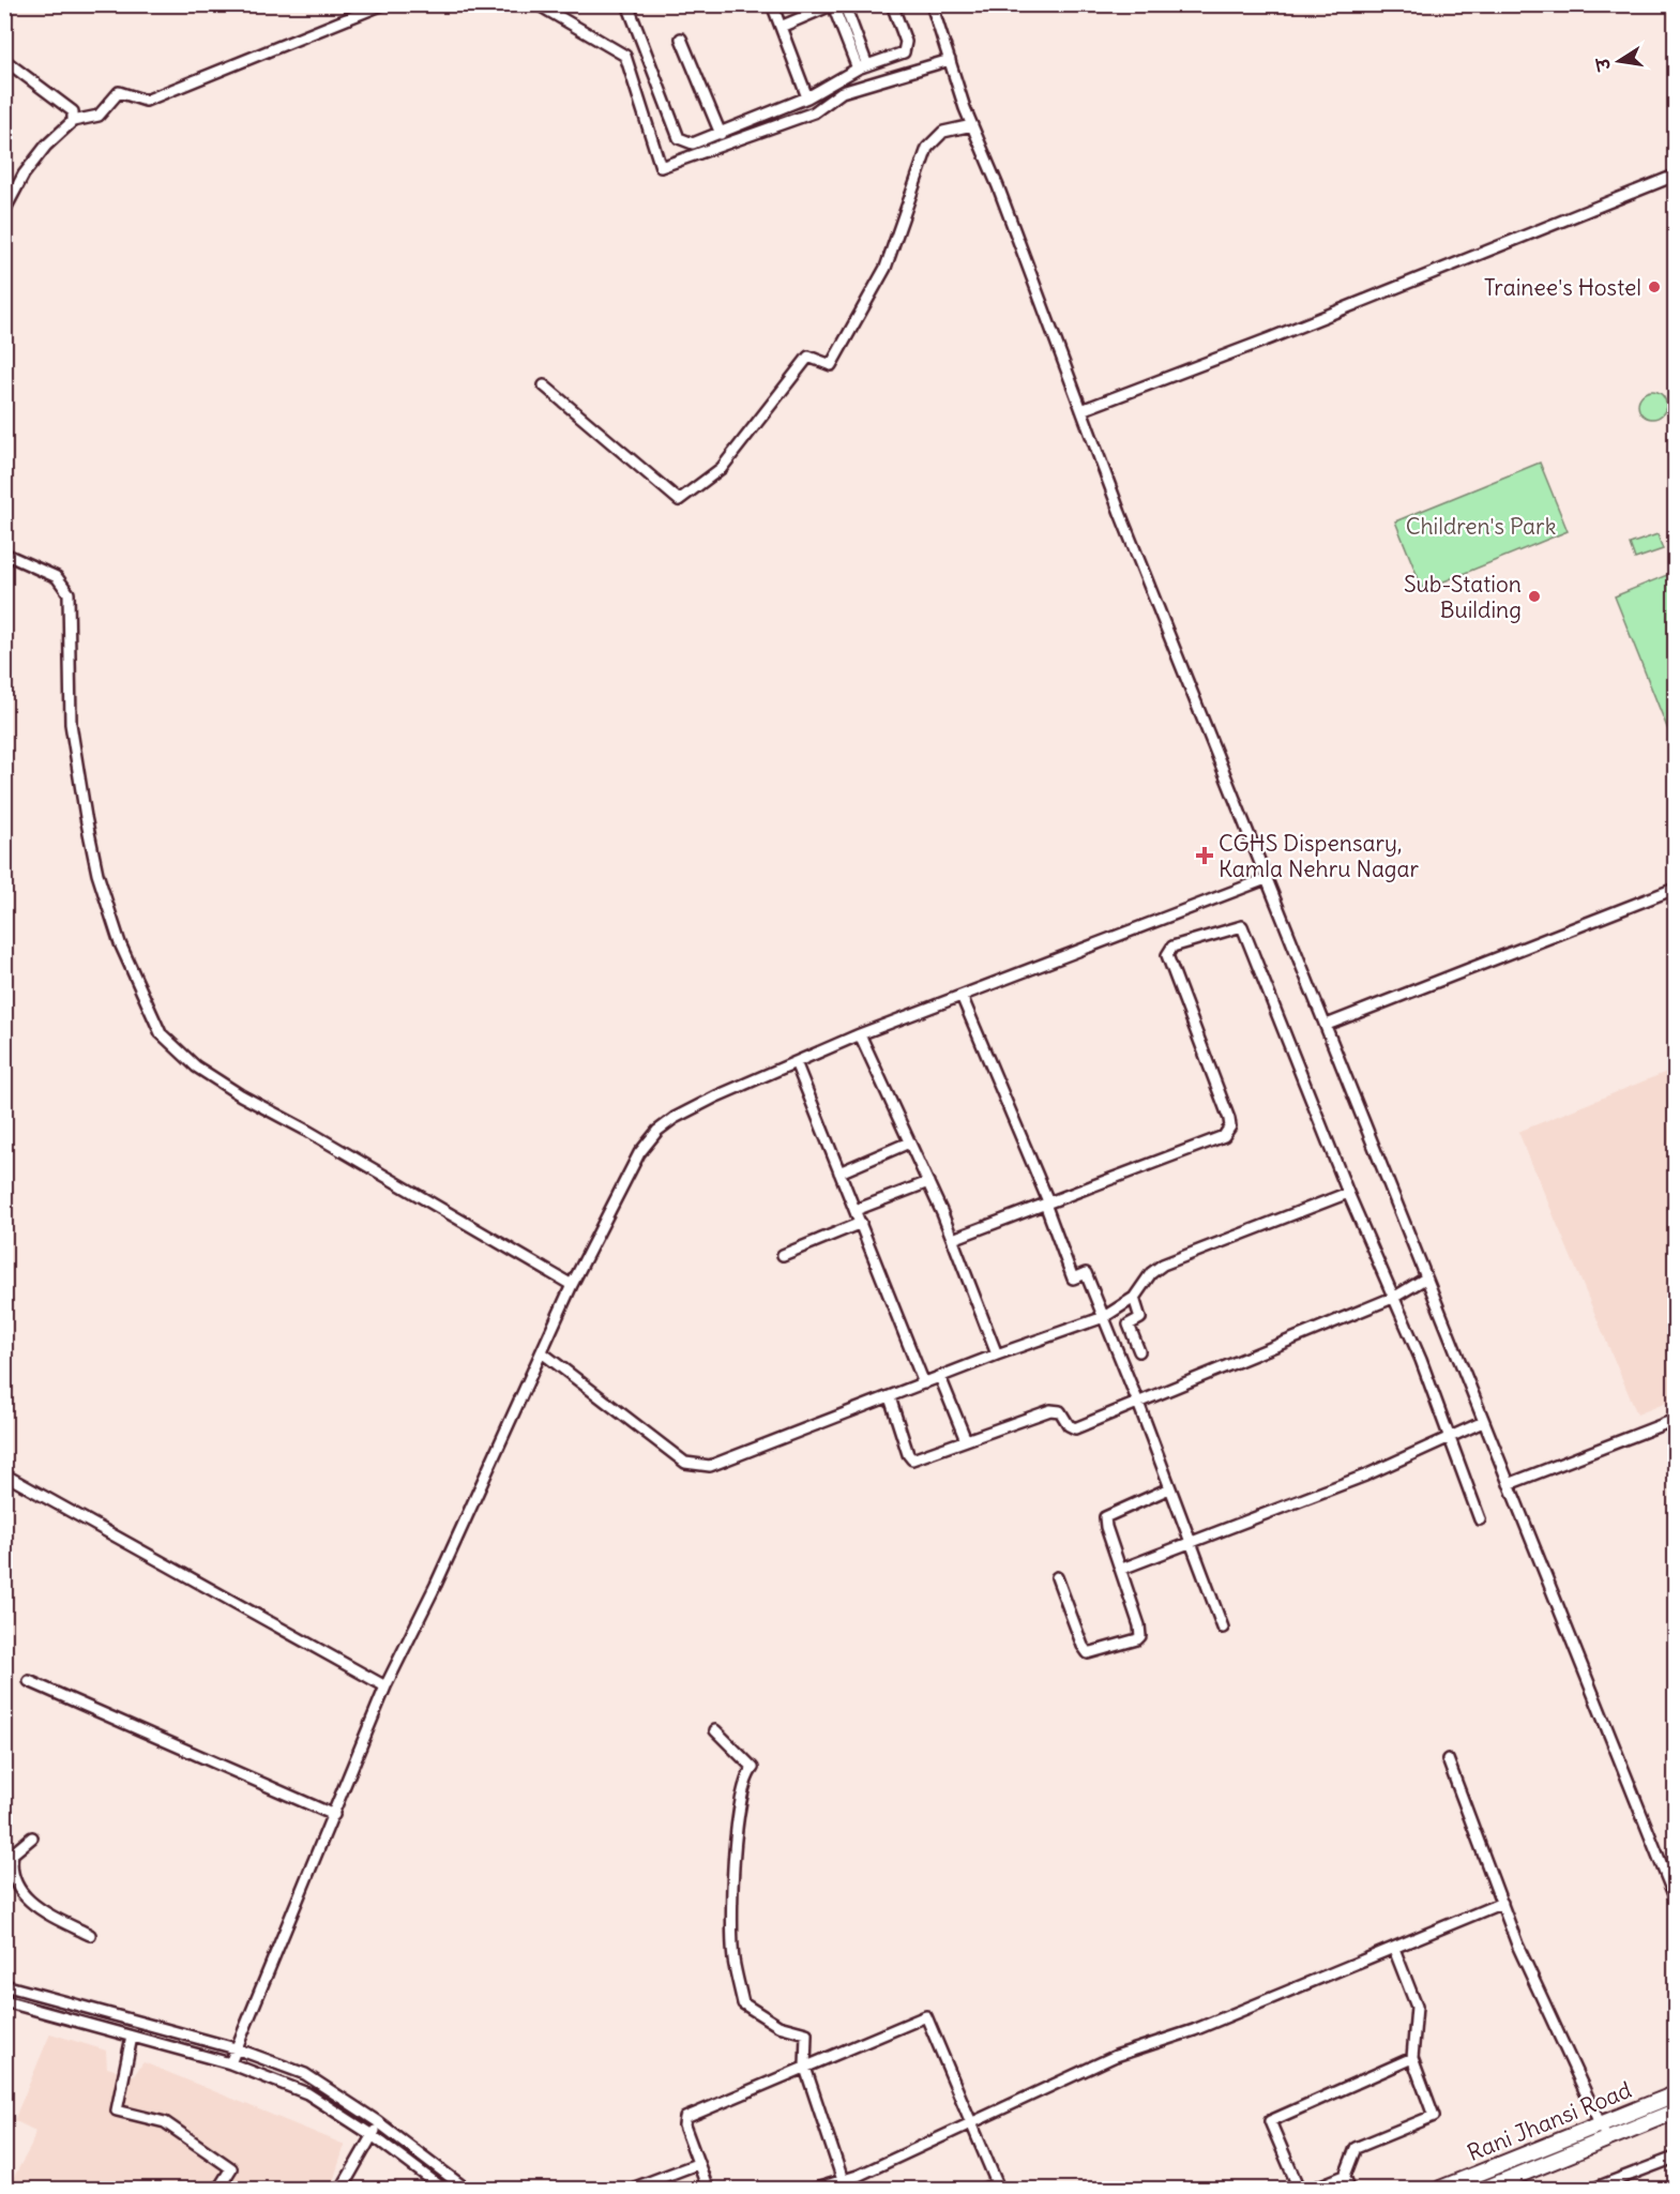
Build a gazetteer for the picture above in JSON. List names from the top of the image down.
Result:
{
  "streets": {
    "highway": ["Rani Jhansi Road"]
  },
  "parks": ["Children's Park"],
  "places": {
    "other": ["Trainee's Hostel", "Sub-Station Building"],
    "health": ["CGHS Dispensary, Kamla Nehru Nagar"]
  },
  "north": "left"
}
